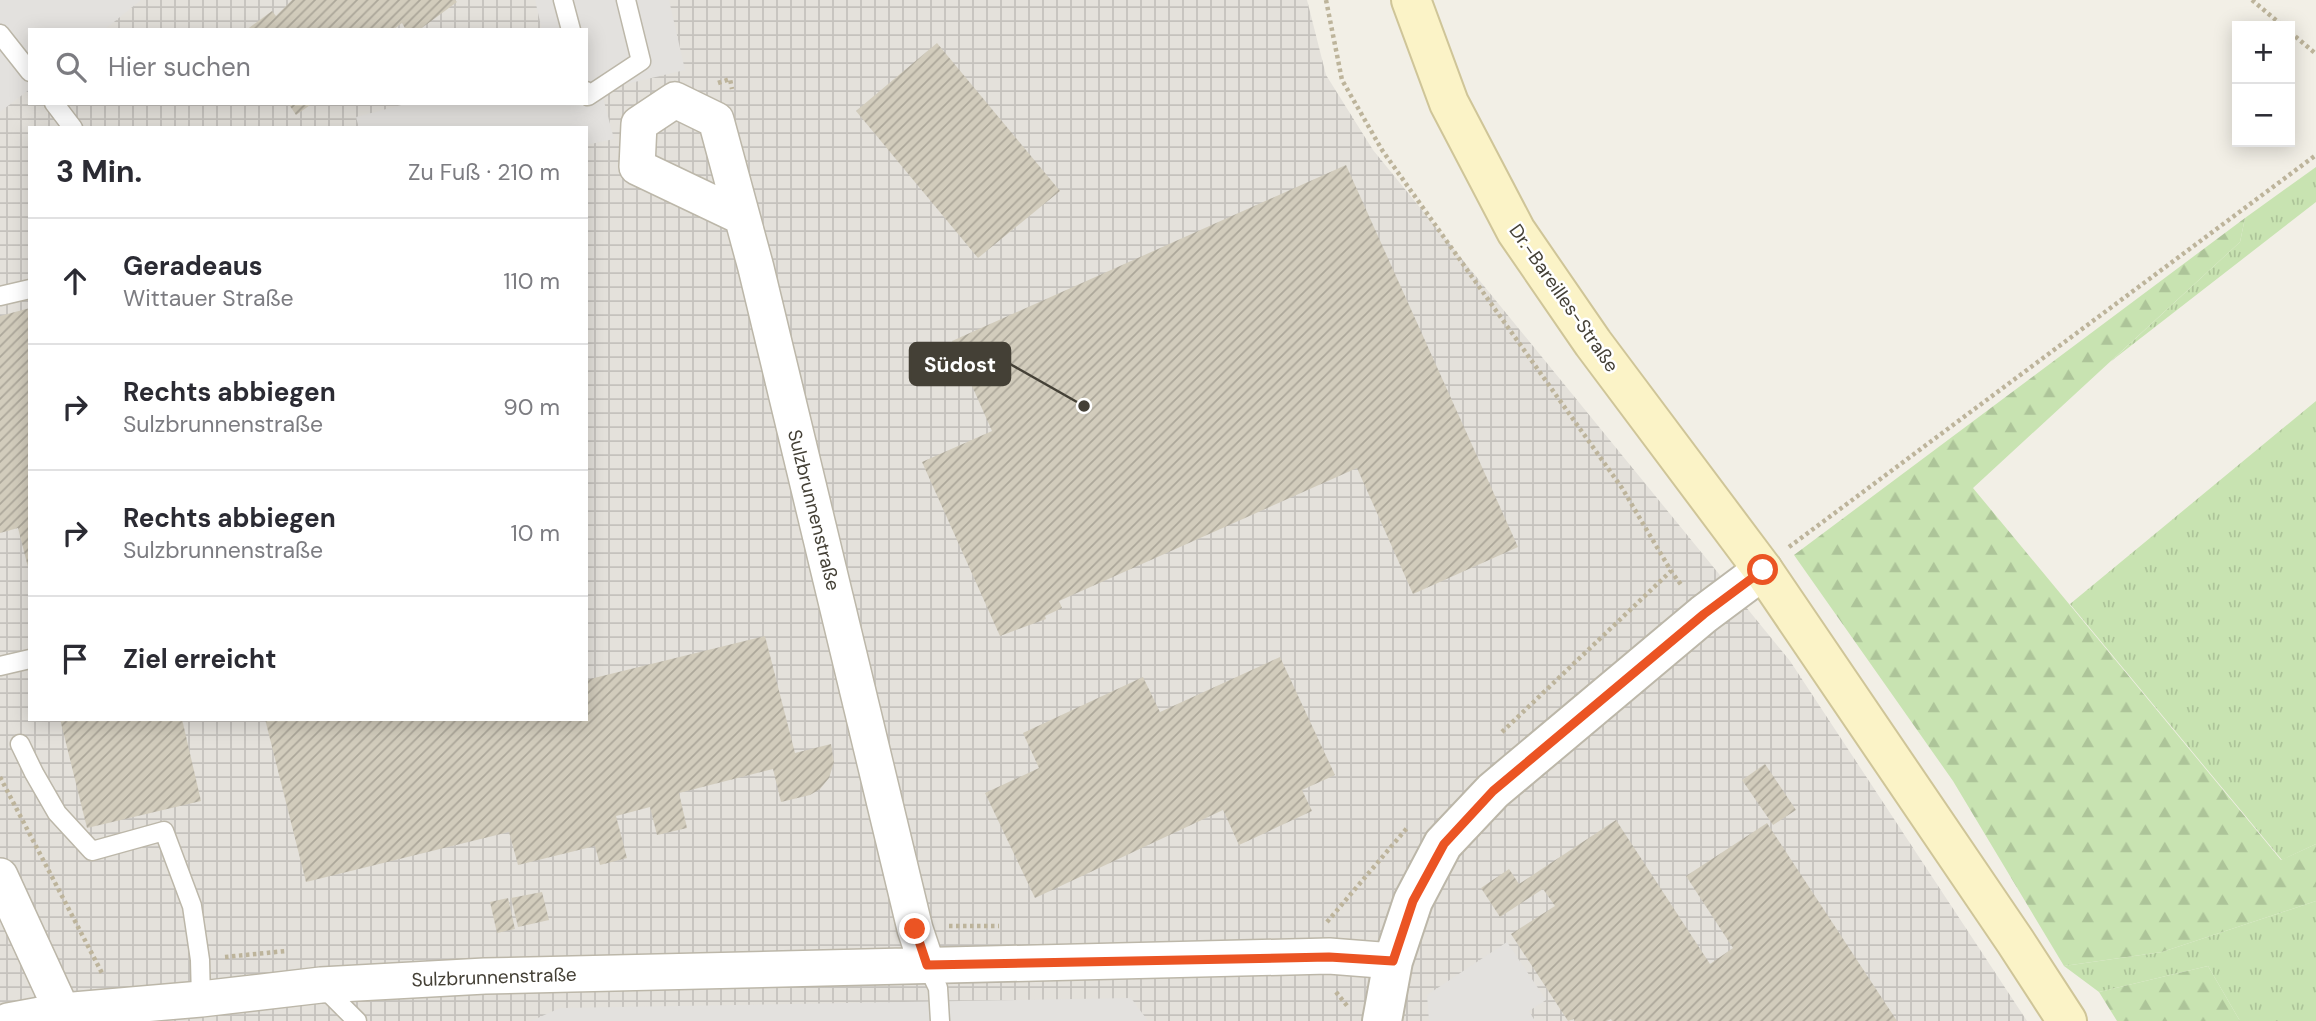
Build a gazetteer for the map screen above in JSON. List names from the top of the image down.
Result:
{
  "streets": {
    "main road": ["Dr.-Bareilles-Straße"],
    "street": ["Sulzbrunnenstraße"]
  },
  "places": ["Südost"],
  "page": {
    "map_buttons": ["+", "−"],
    "search": "Hier suchen",
    "heading": ["3 Min.", "Zu Fuß · 210 m"],
    "list": [
      ["Geradeaus", "Wittauer Straße", "110 m"],
      ["Rechts abbiegen", "Sulzbrunnenstraße", "90 m"],
      ["Rechts abbiegen", "Sulzbrunnenstraße", "10 m"],
      "Ziel erreicht"
    ]
  }
}
